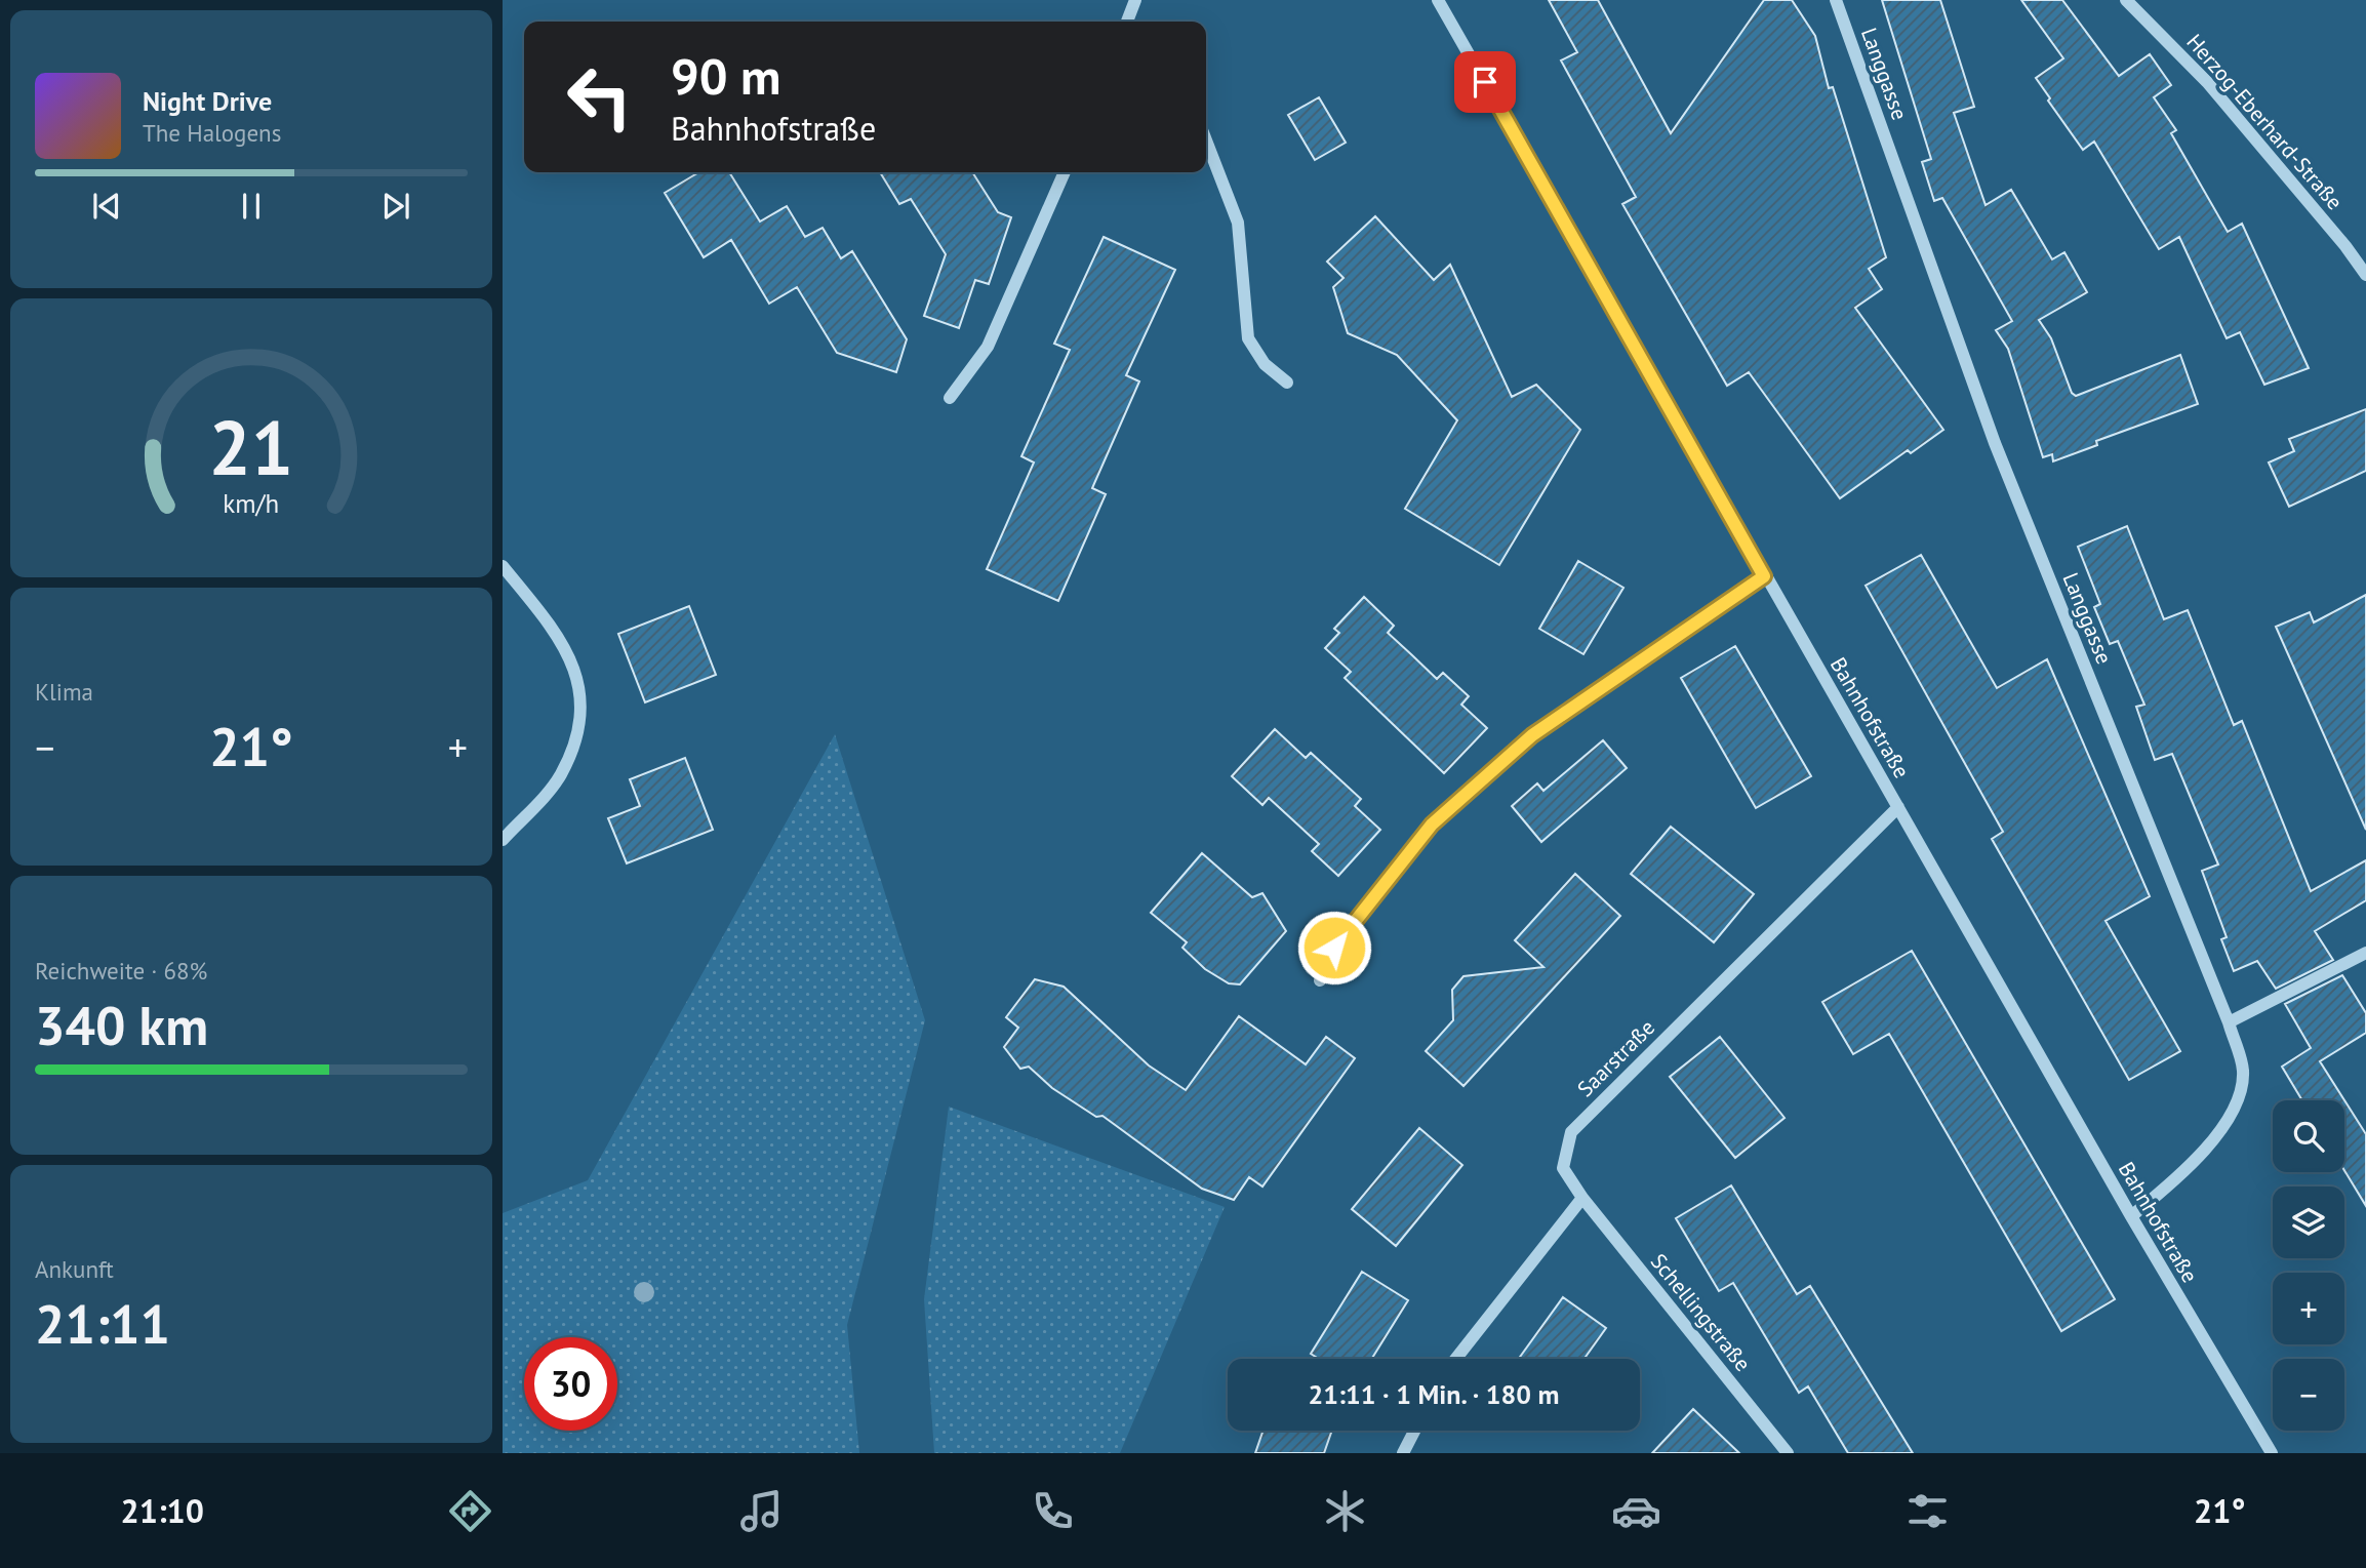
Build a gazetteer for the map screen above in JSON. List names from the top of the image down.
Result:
{
  "streets": {
    "street": [
      "Langgasse",
      "Herzog-Eberhard-Straße",
      "Bahnhofstraße",
      "Saarstraße",
      "Schellingstraße"
    ]
  },
  "crossings": [
    ["Langgasse", "Bahnhofstraße"],
    ["Bahnhofstraße", "Saarstraße"],
    ["Saarstraße", "Schellingstraße"]
  ],
  "page": {
    "turn": ["90 m", "Bahnhofstraße"],
    "song": ["Night Drive", "The Halogens"],
    "tile": [
      "Klima",
      ["Reichweite · 68%", "340 km"],
      ["Ankunft", "21:11"]
    ],
    "heat": ["−", "21°", "+"],
    "map_buttons": ["+", "−"],
    "limit": "30",
    "trip": "21:11 · 1 Min. · 180 m",
    "tabs": ["21:10", "21°"],
    "gauge": ["21", "km/h"]
  }
}
